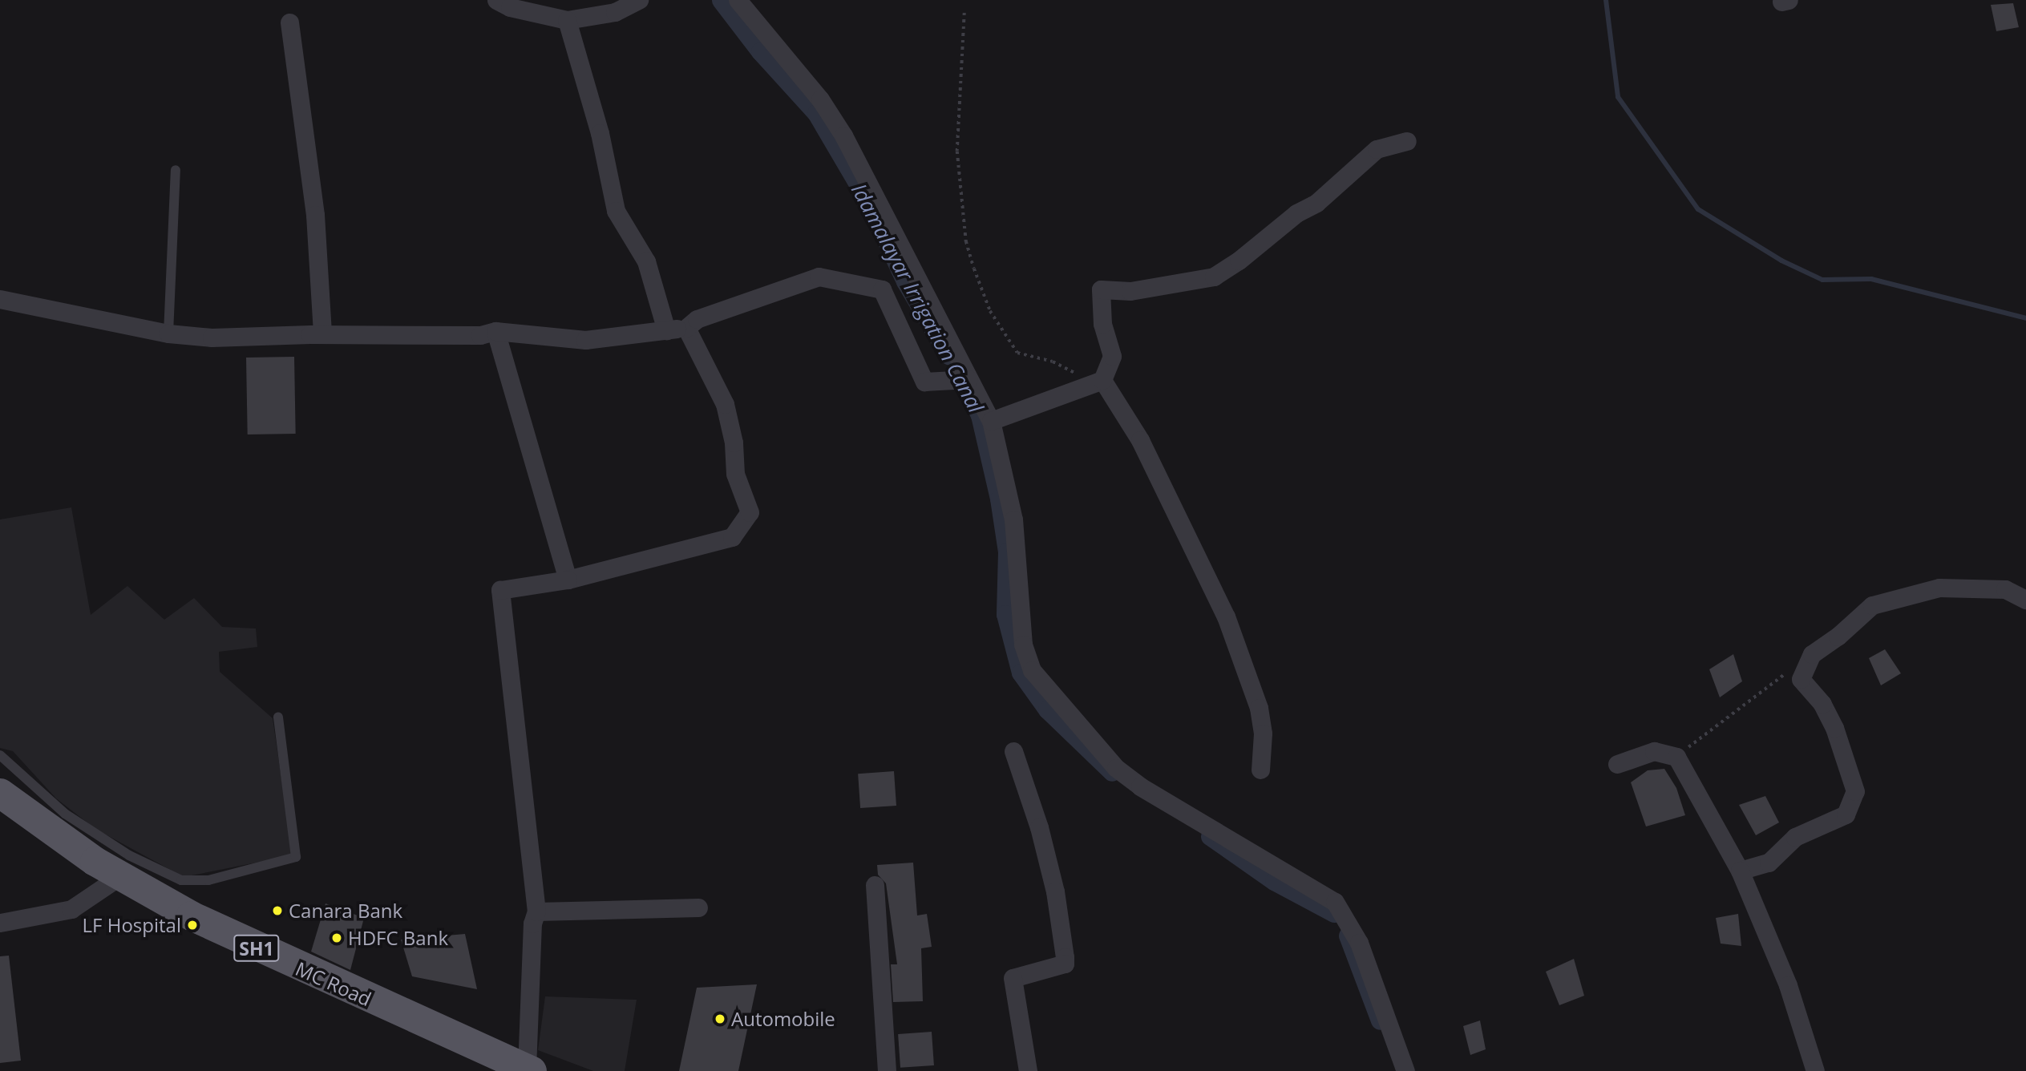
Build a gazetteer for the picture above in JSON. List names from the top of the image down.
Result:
{
  "streets": {
    "main road": ["SH1", "MC Road"]
  },
  "water": ["Idamalayar Irrigation Canal"],
  "places": [
    "Canara Bank",
    "LF Hospital",
    "HDFC Bank",
    "Automobile"
  ]
}
